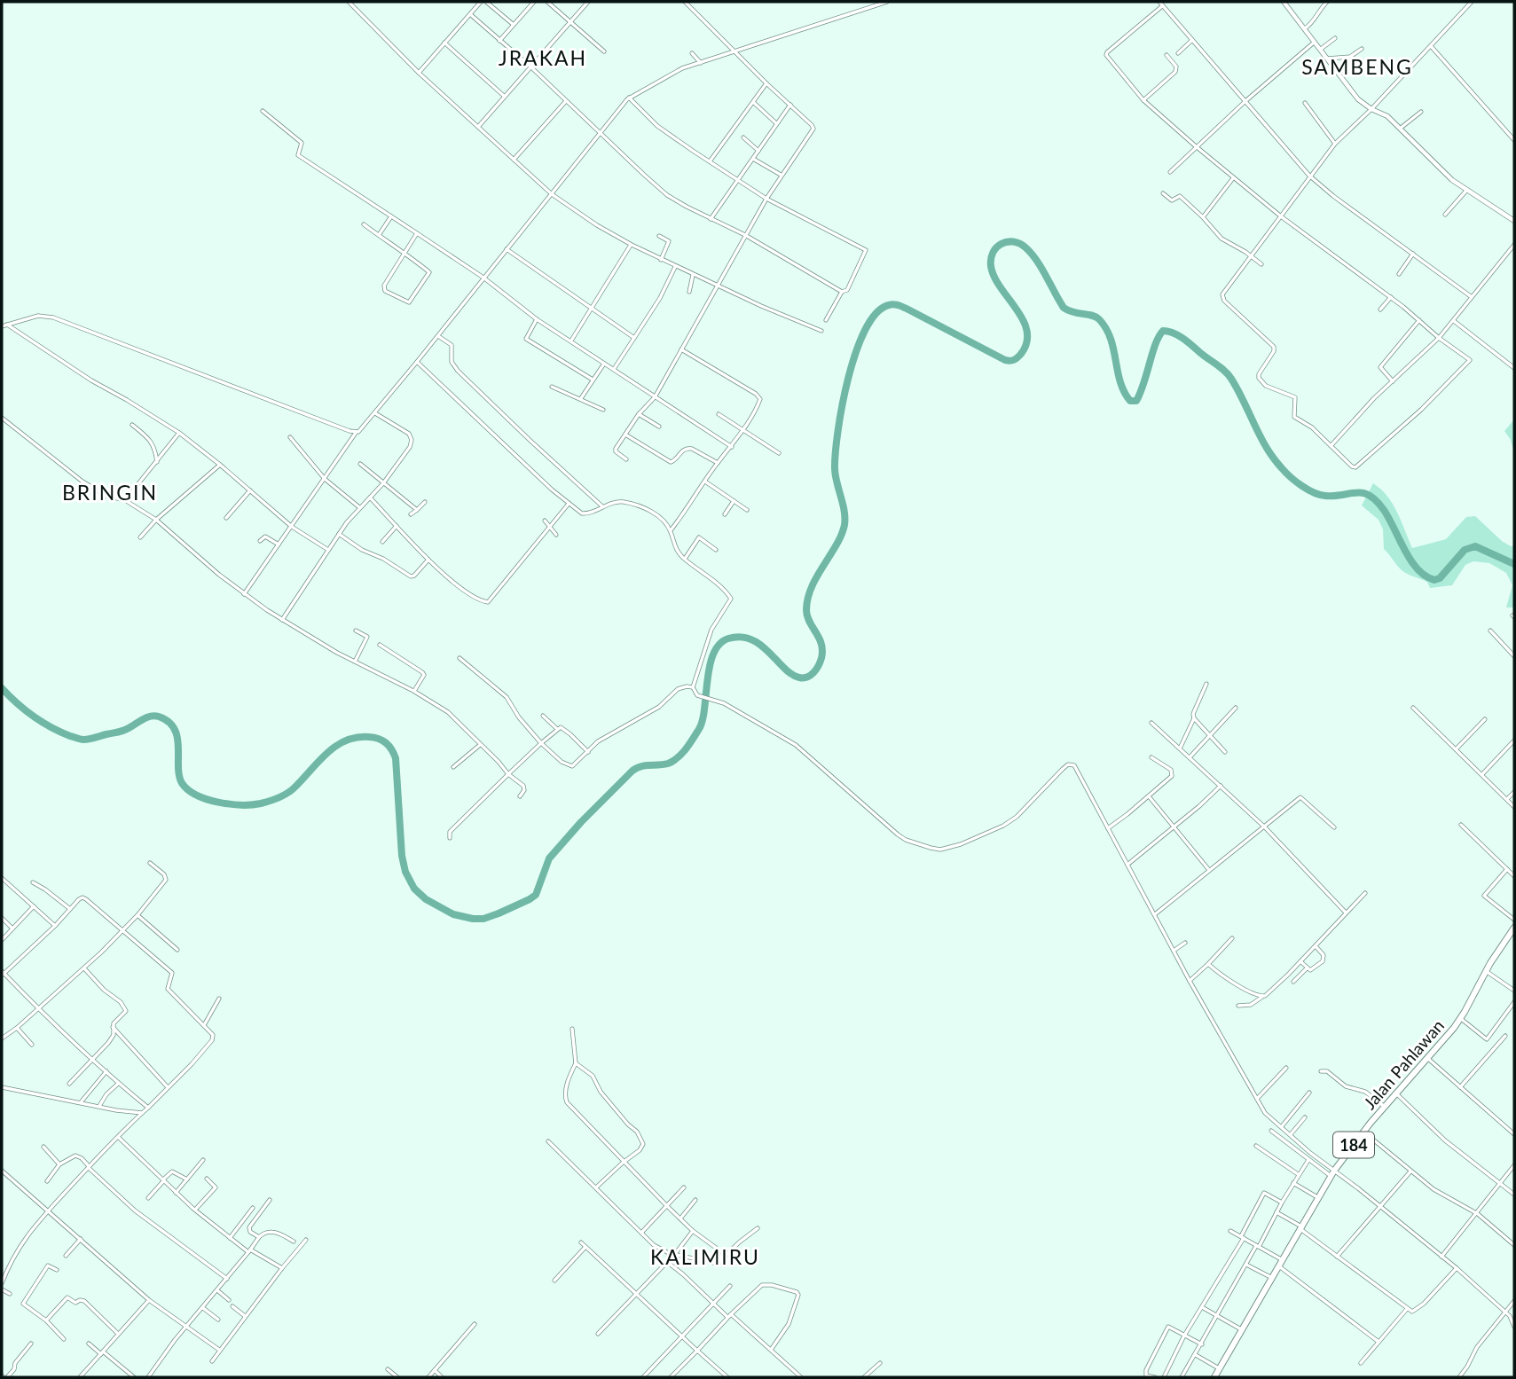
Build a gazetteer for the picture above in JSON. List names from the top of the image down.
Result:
{
  "streets": {
    "main road": ["Jalan Pahlawan", "184"]
  },
  "districts": [
    "JRAKAH",
    "SAMBENG",
    "BRINGIN",
    "KALIMIRU"
  ]
}
